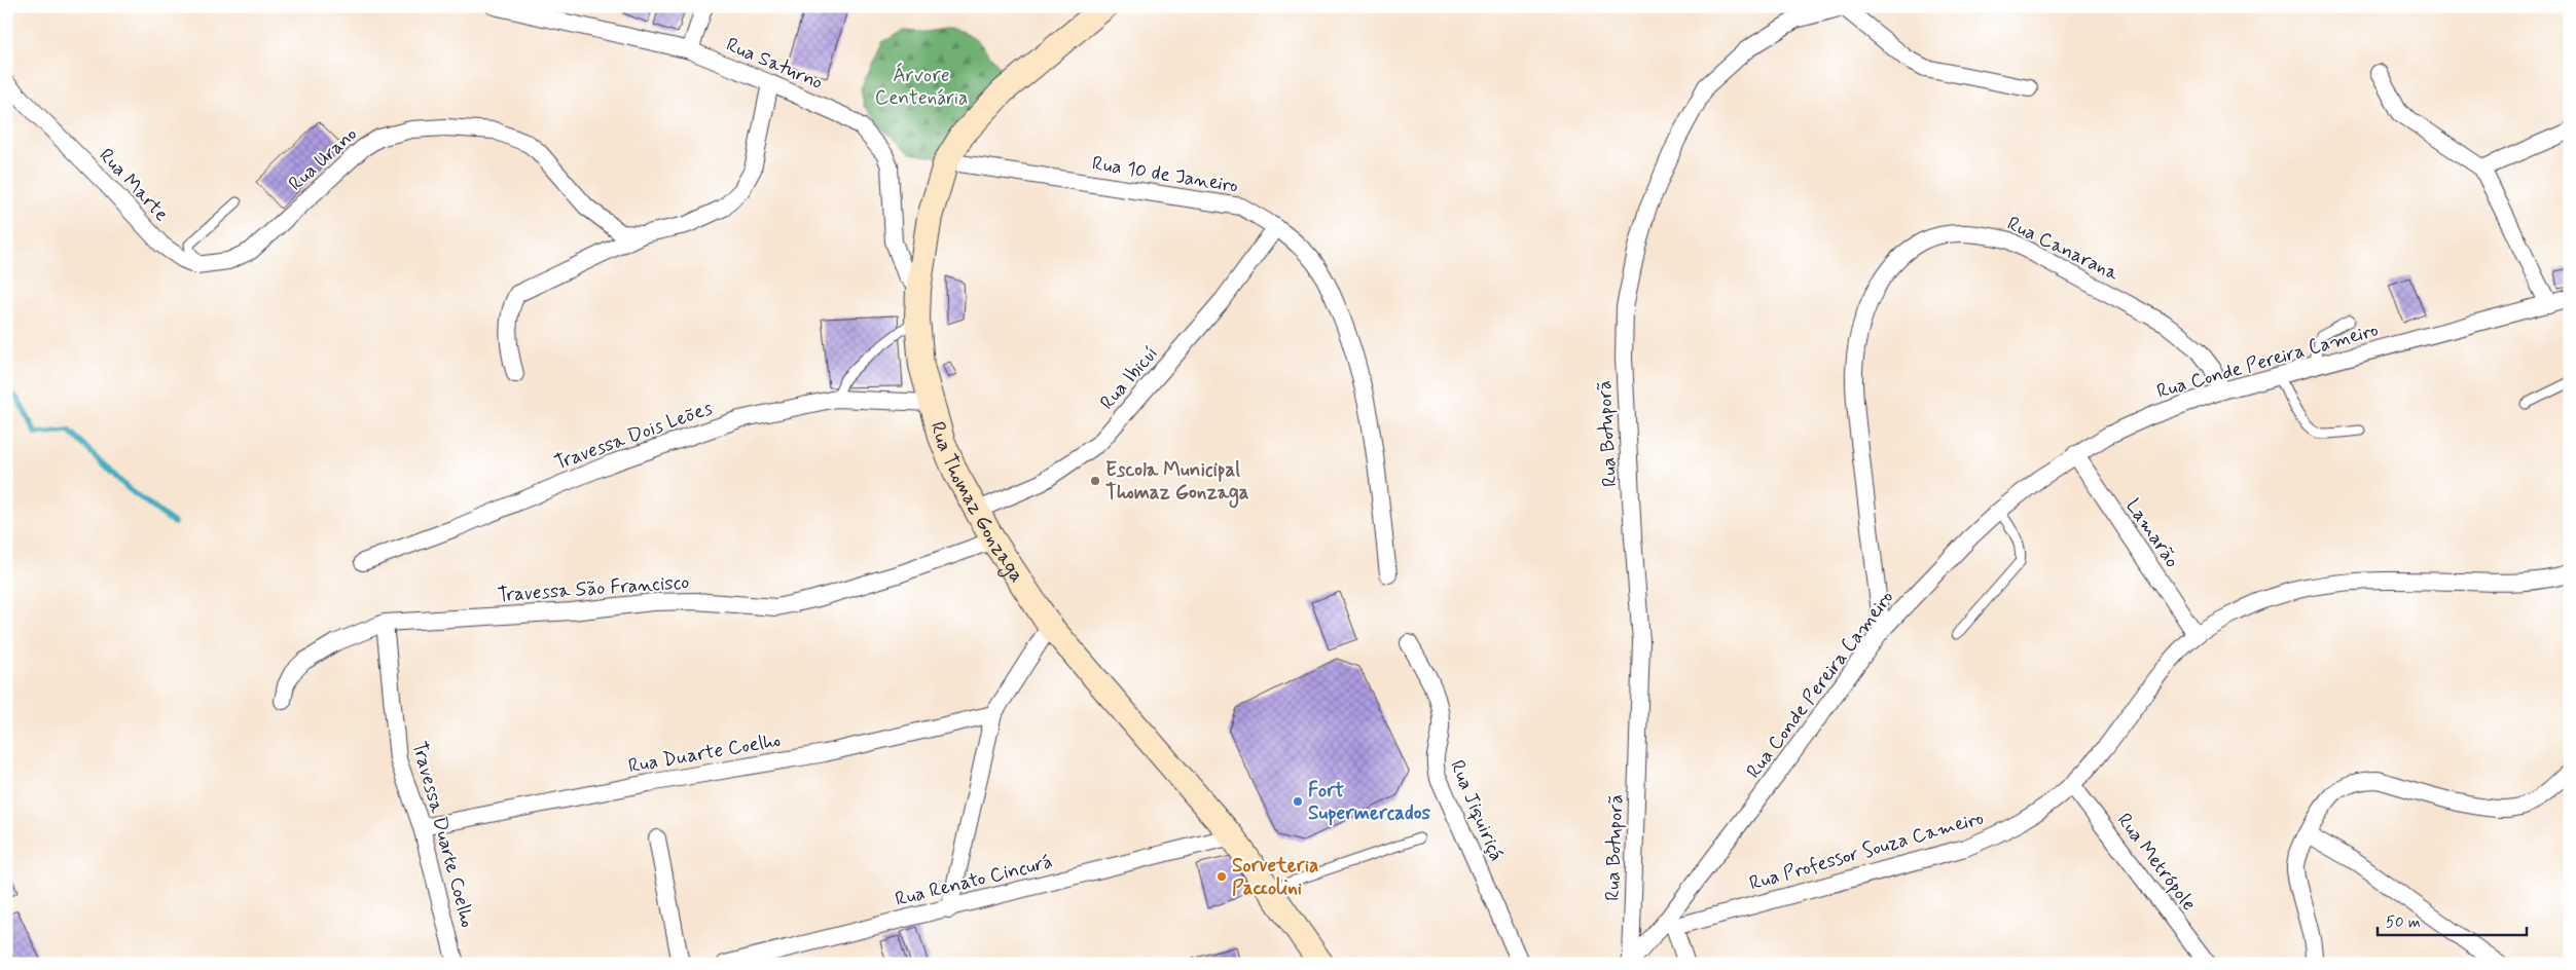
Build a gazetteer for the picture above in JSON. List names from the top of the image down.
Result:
{
  "streets": {
    "main road": ["Rua Thomaz Gonzaga"],
    "street": [
      "Rua Saturno",
      "Rua Urano",
      "Rua 10 de Janeiro",
      "Rua Marte",
      "Rua Canarana",
      "Rua Conde Pereira Cameiro",
      "Rua Ibicuí",
      "Rua Botuporã",
      "Travessa Dois Leões",
      "Lamarão",
      "Travessa São Francisco",
      "Rua Duarte Coelho",
      "Rua Jiquiriçá",
      "Travessa Duarte Coelho",
      "Rua Professor Souza Cameiro",
      "Rua Metrópole",
      "Rua Renato Cincurá"
    ]
  },
  "crossings": [
    ["Rua Saturno", "Rua Urano"],
    ["Rua Saturno", "Rua Thomaz Gonzaga"],
    ["Rua Urano", "Rua Marte"],
    ["Rua 10 de Janeiro", "Rua Ibicuí"],
    ["Rua 10 de Janeiro", "Rua Thomaz Gonzaga"],
    ["Rua Canarana", "Rua Conde Pereira Cameiro"],
    ["Rua Conde Pereira Cameiro", "Rua Botuporã"],
    ["Rua Conde Pereira Cameiro", "Lamarão"],
    ["Rua Conde Pereira Cameiro", "Rua Professor Souza Cameiro"],
    ["Rua Ibicuí", "Rua Thomaz Gonzaga"],
    ["Travessa Dois Leões", "Rua Thomaz Gonzaga"],
    ["Rua Thomaz Gonzaga", "Travessa São Francisco"],
    ["Rua Thomaz Gonzaga", "Rua Renato Cincurá"],
    ["Lamarão", "Rua Professor Souza Cameiro"],
    ["Travessa São Francisco", "Travessa Duarte Coelho"],
    ["Rua Duarte Coelho", "Travessa Duarte Coelho"],
    ["Rua Professor Souza Cameiro", "Rua Metrópole"]
  ],
  "parks": ["Árvore Centenária"],
  "places": ["Escola Municipal Thomaz Gonzaga", "Fort Supermercados", "Sorveteria Paccolini"],
  "scale_bar": "50 m"
}
